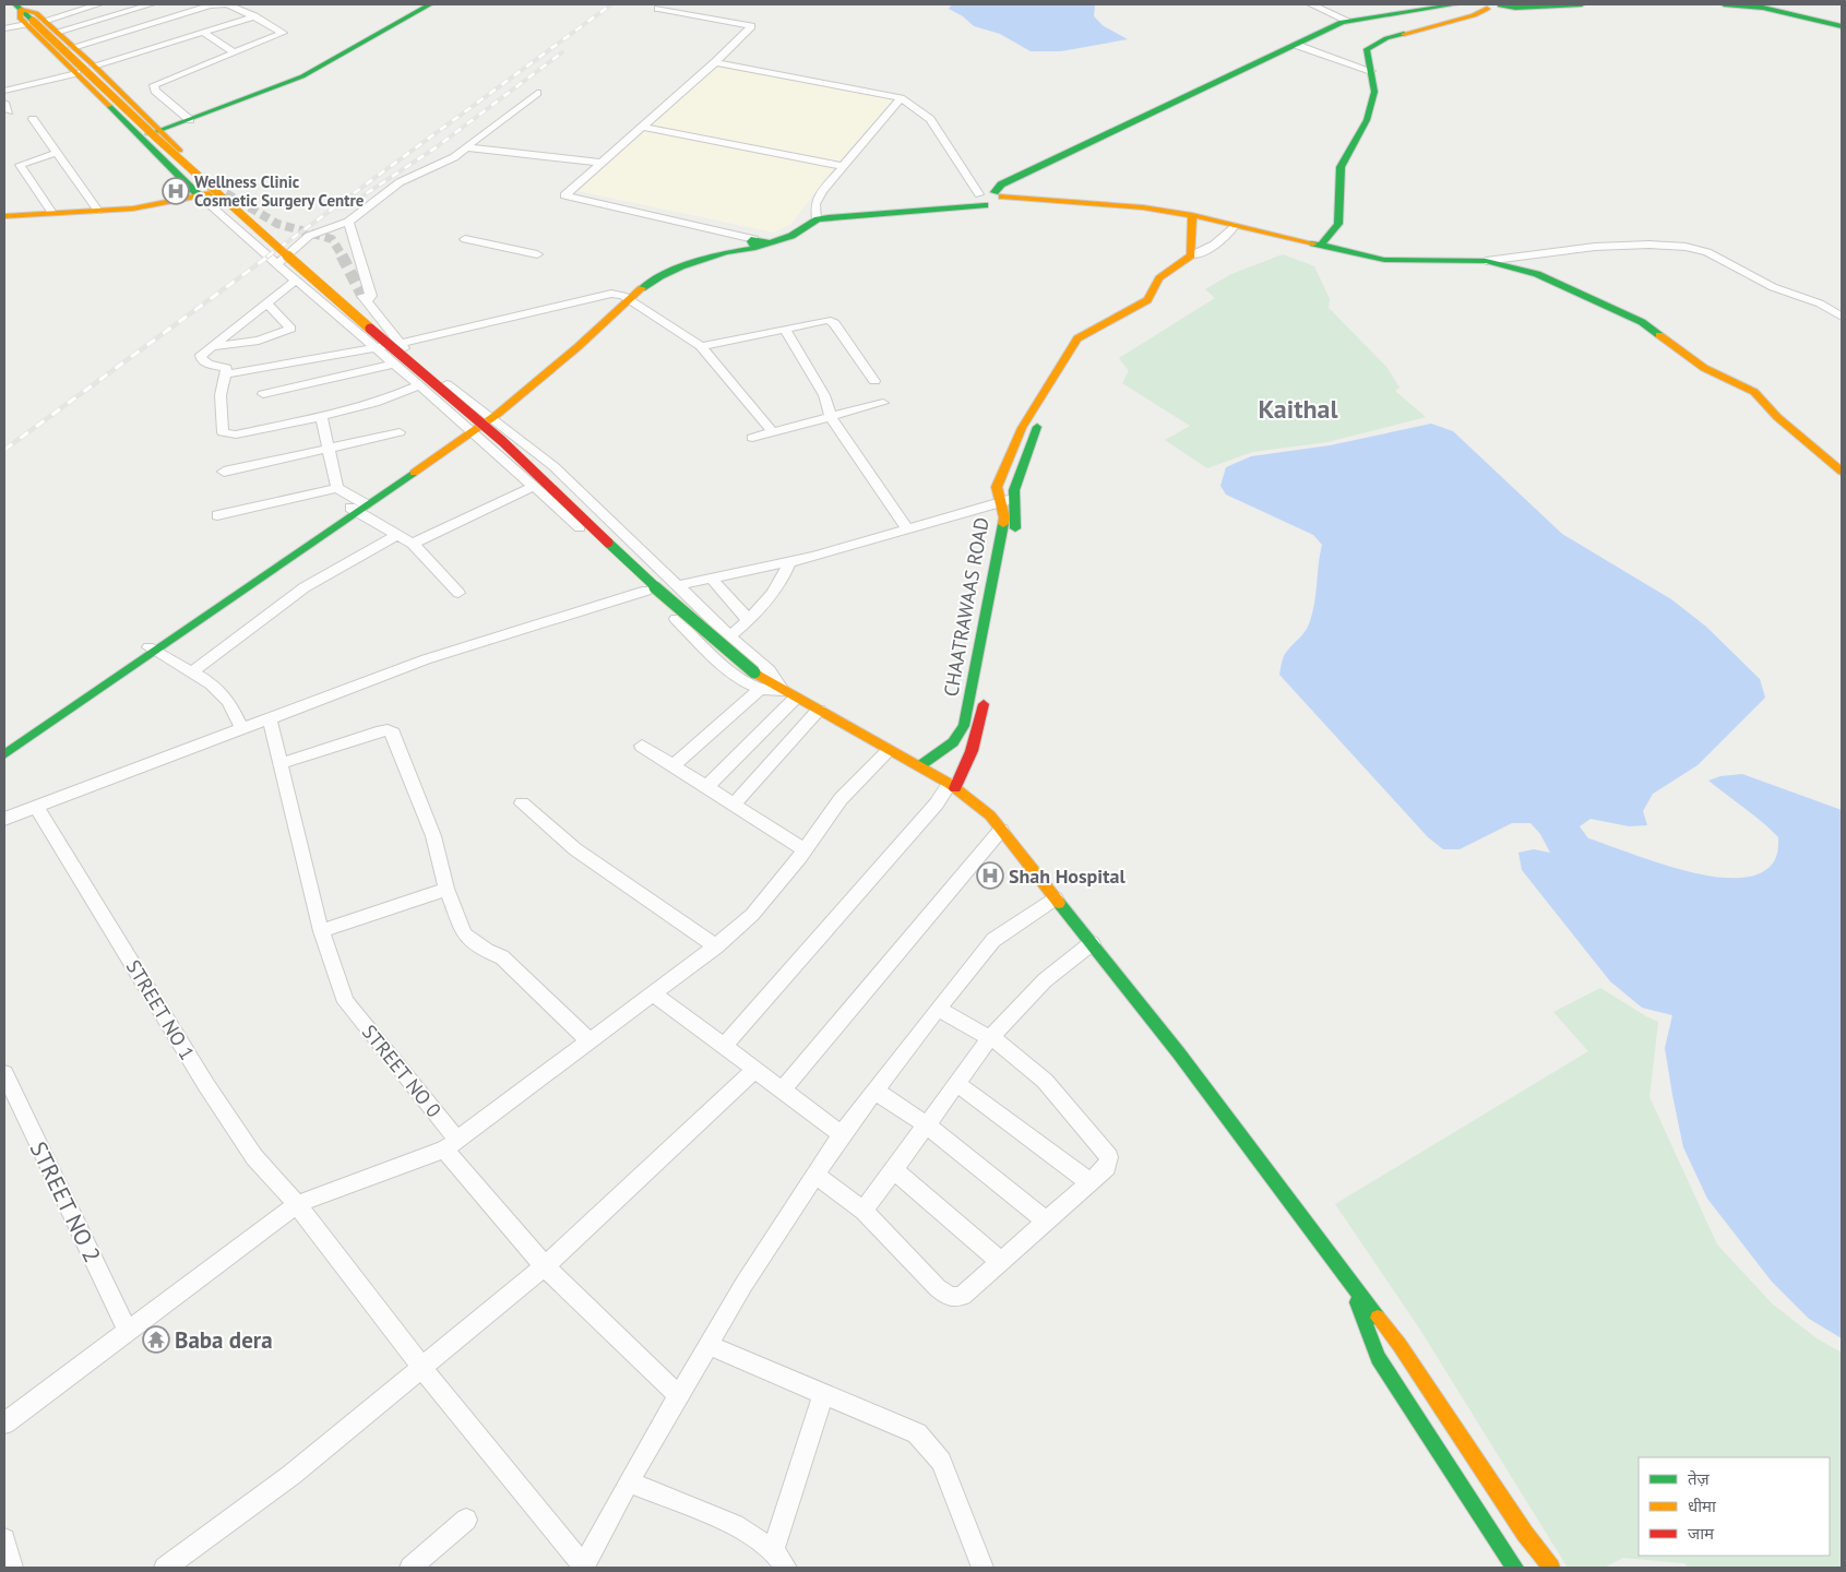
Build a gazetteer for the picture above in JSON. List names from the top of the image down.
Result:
{
  "streets": {
    "street": [
      "CHAATRAWAAS ROAD",
      "STREET NO 1",
      "STREET NO 0",
      "STREET NO 2"
    ]
  },
  "districts": ["Kaithal"],
  "places": {
    "hospital": ["Wellness Clinic Cosmetic Surgery Centre", "Shah Hospital"],
    "temple": ["Baba dera"]
  },
  "legend": ["तेज़", "धीमा", "जाम"]
}
